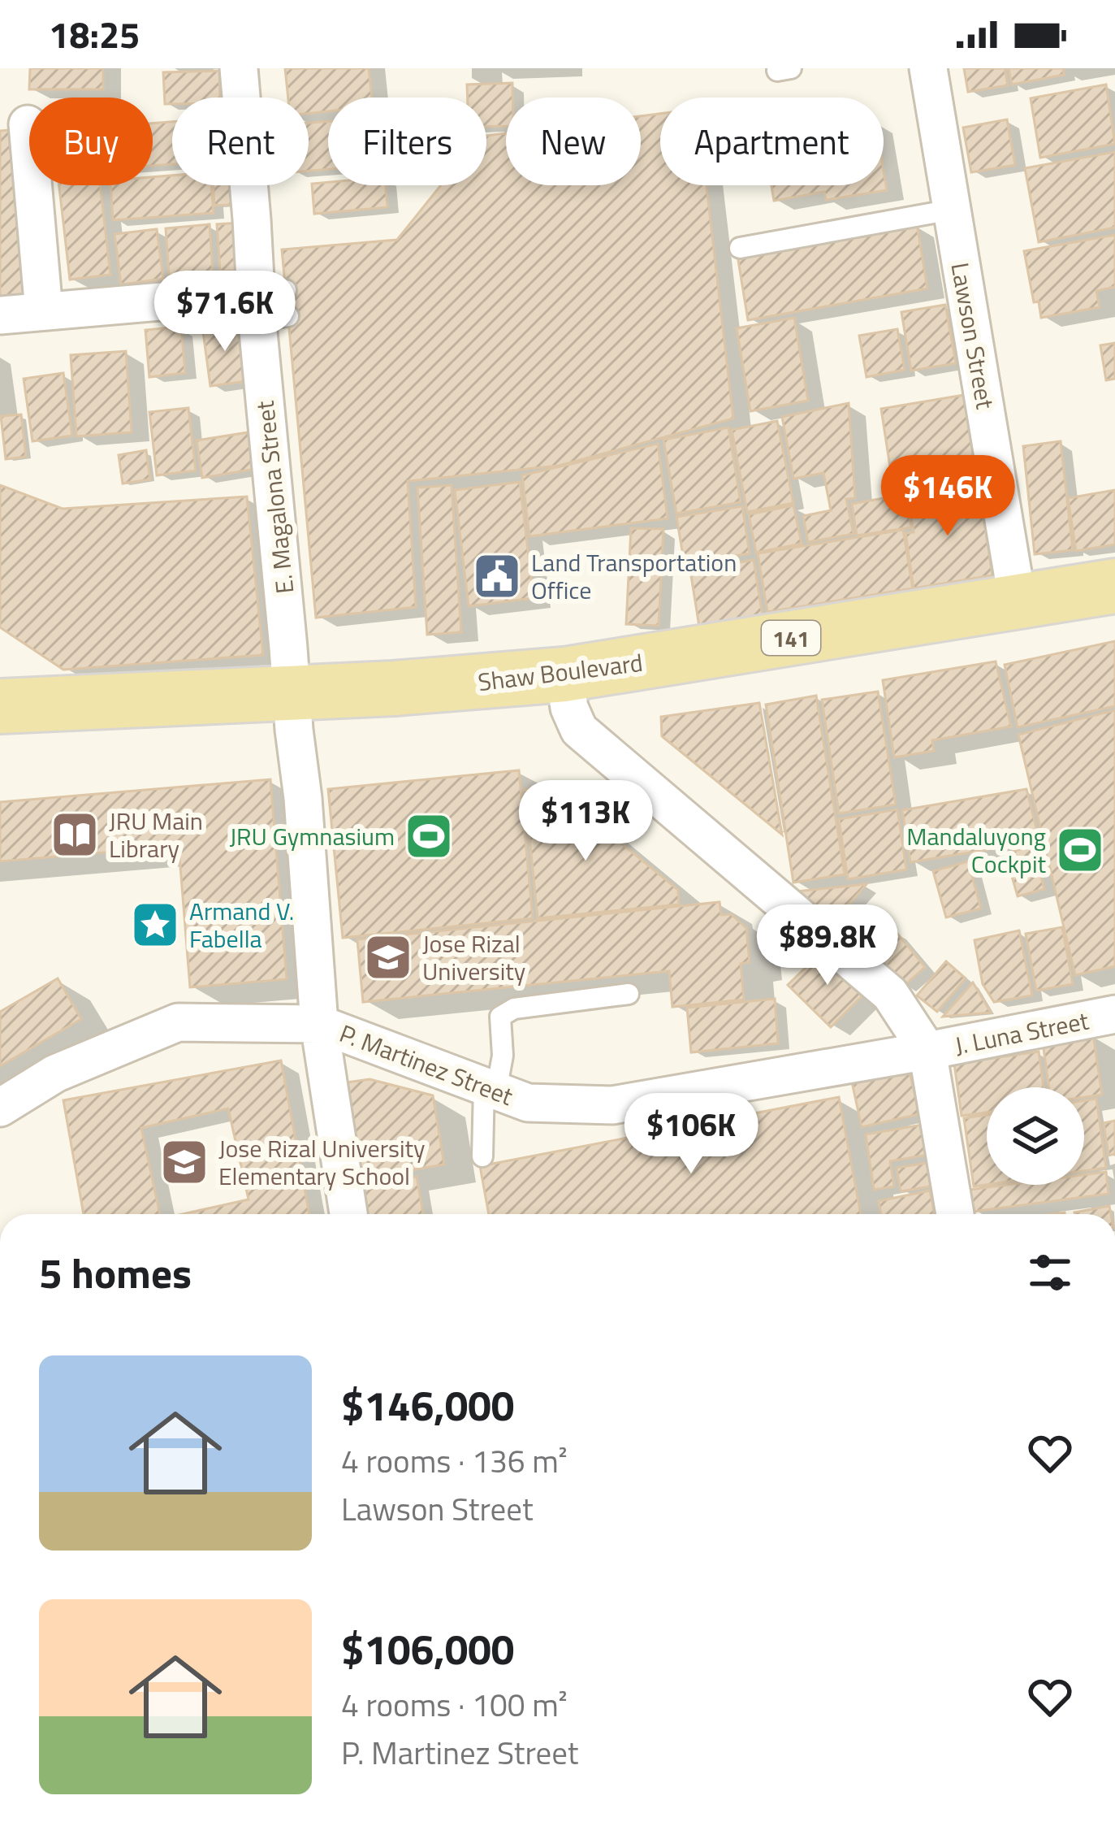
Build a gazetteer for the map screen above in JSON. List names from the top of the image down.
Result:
{
  "streets": {
    "main road": ["141", "Shaw Boulevard"],
    "street": [
      "Lawson Street",
      "E. Magalona Street",
      "J. Luna Street",
      "P. Martinez Street"
    ]
  },
  "crossings": [
    ["Lawson Street", "Shaw Boulevard"],
    ["E. Magalona Street", "Shaw Boulevard"],
    ["E. Magalona Street", "P. Martinez Street"],
    ["J. Luna Street", "P. Martinez Street"]
  ],
  "places": {
    "public building": ["Land Transportation Office"],
    "library": ["JRU Main Library"],
    "sports": ["JRU Gymnasium", "Mandaluyong Cockpit"],
    "place": ["Armand V. Fabella"],
    "school or university": ["Jose Rizal University", "Jose Rizal University Elementary School"]
  },
  "page": {
    "status": "18:25",
    "chip": [
      "Buy",
      "Rent",
      "Filters",
      "New",
      "Apartment"
    ],
    "price": [
      "$71.6K",
      "$146K",
      "$113K",
      "$89.8K",
      "$106K"
    ],
    "heading": "5 homes",
    "list": [
      {
        "name": "$146,000",
        "note": "4 rooms · 136 m² · Lawson Street"
      },
      {
        "name": "$106,000",
        "note": "4 rooms · 100 m² · P. Martinez Street"
      }
    ]
  }
}
